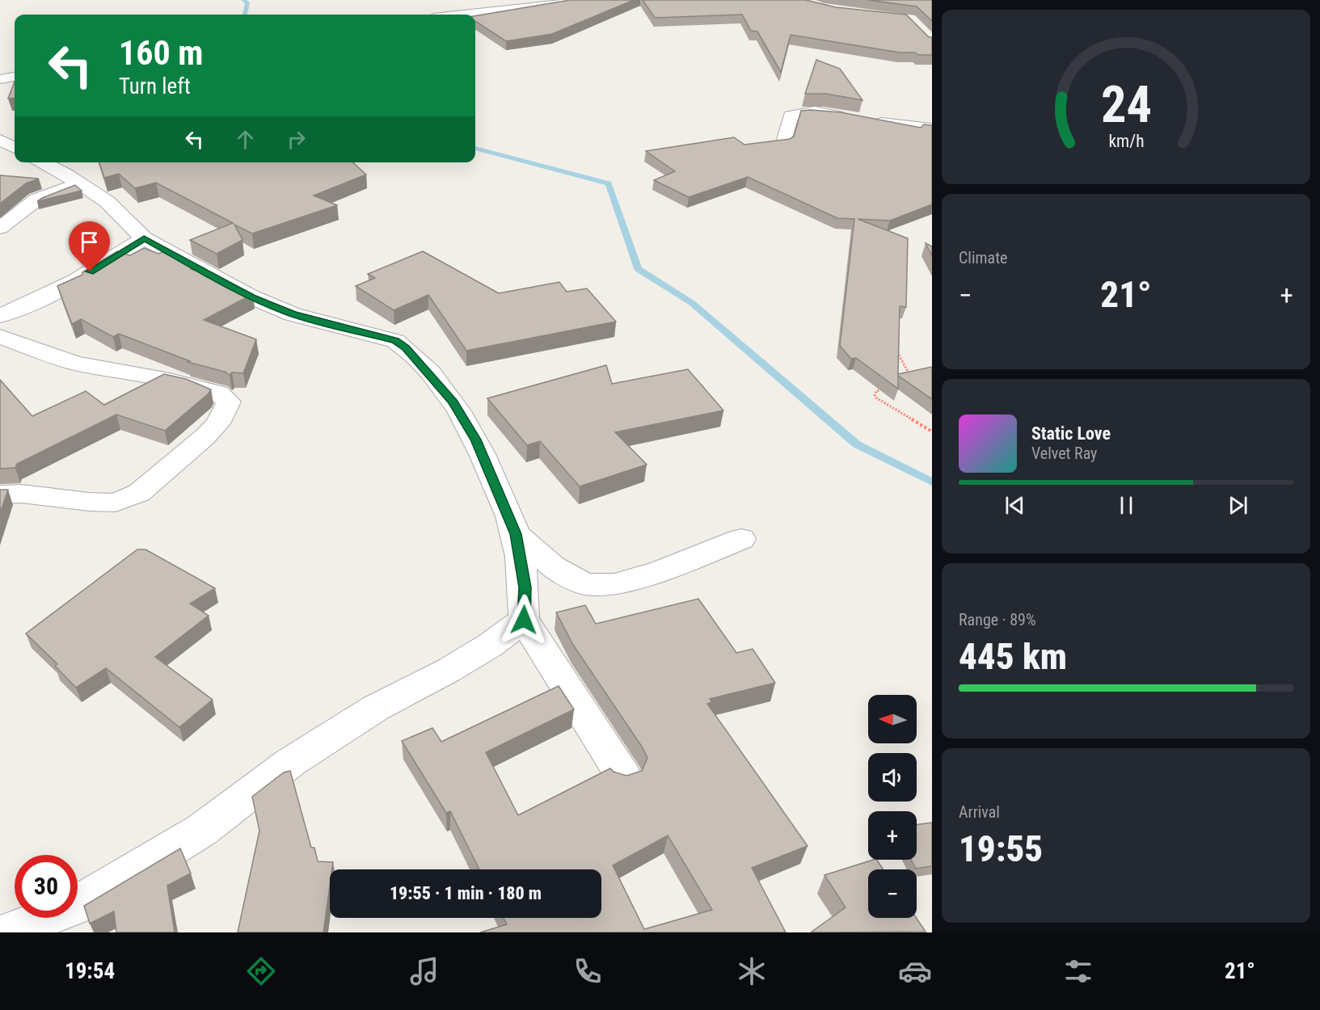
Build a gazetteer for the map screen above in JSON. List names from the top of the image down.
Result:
{
  "north": "left",
  "page": {
    "turn": ["160 m", "Turn left"],
    "tile": [
      "Climate",
      ["Range · 89%", "445 km"],
      ["Arrival", "19:55"]
    ],
    "heat": ["−", "21°", "+"],
    "song": ["Static Love", "Velvet Ray"],
    "map_buttons": ["+", "−"],
    "limit": "30",
    "trip": "19:55 · 1 min · 180 m",
    "tabs": ["19:54", "21°"],
    "gauge": ["24", "km/h"]
  }
}
